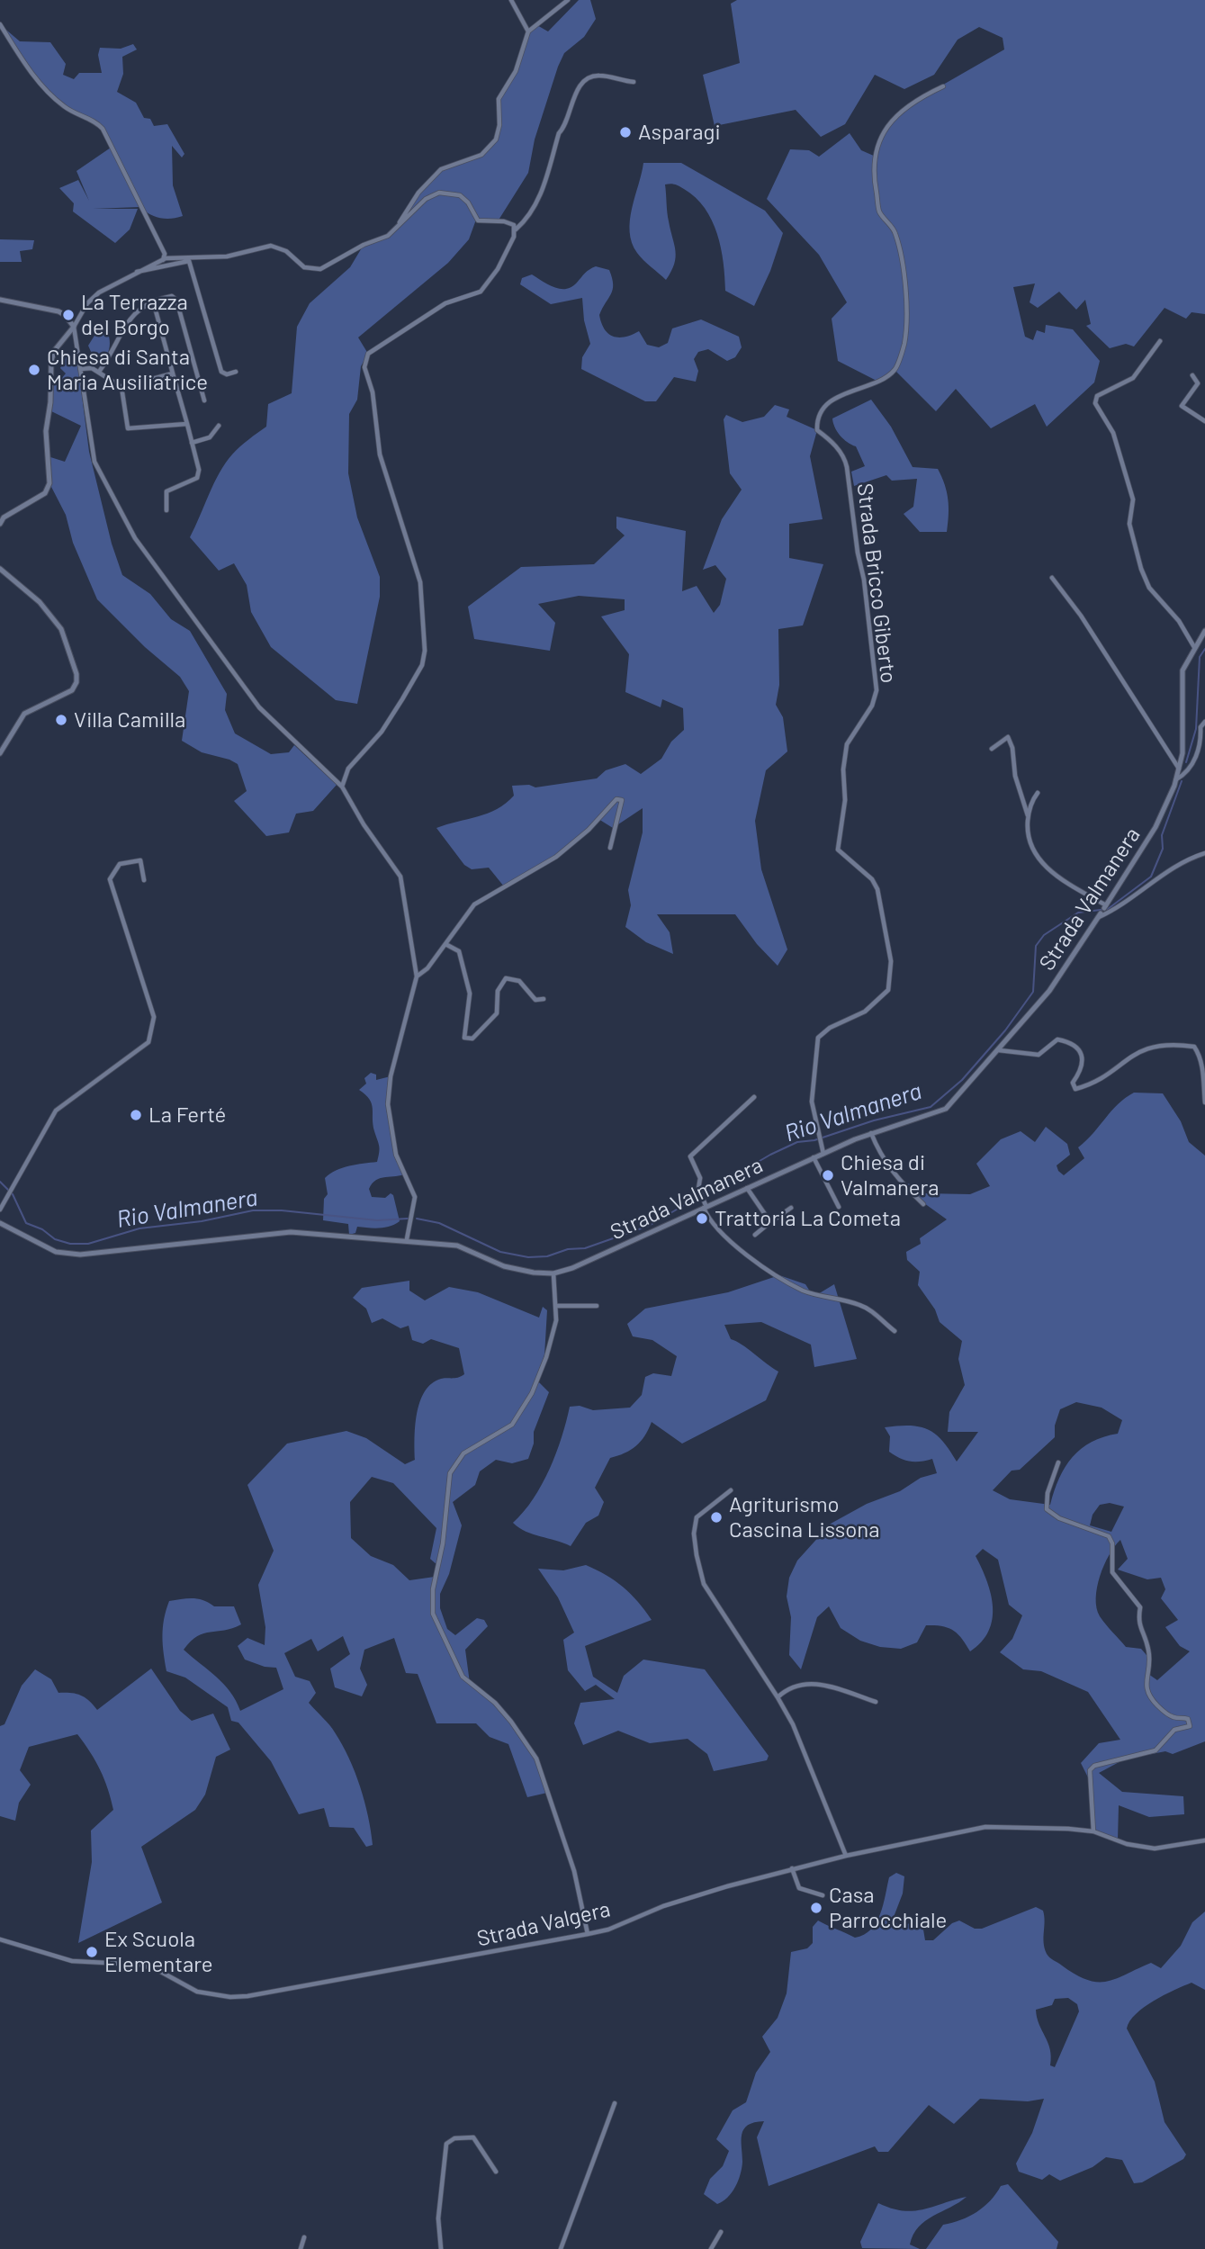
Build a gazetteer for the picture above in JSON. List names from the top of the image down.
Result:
{
  "streets": {
    "street": ["Strada Bricco Giberto", "Strada Valmanera", "Strada Valgera"]
  },
  "crossings": [
    ["Strada Bricco Giberto", "Strada Valmanera"]
  ],
  "water": ["Rio Valmanera"],
  "places": [
    "Asparagi",
    "La Terrazza del Borgo",
    "Chiesa di Santa Maria Ausiliatrice",
    "Villa Camilla",
    "La Ferté",
    "Chiesa di Valmanera",
    "Trattoria La Cometa",
    "Agriturismo Cascina Lissona",
    "Casa Parrocchiale",
    "Ex Scuola Elementare"
  ]
}
